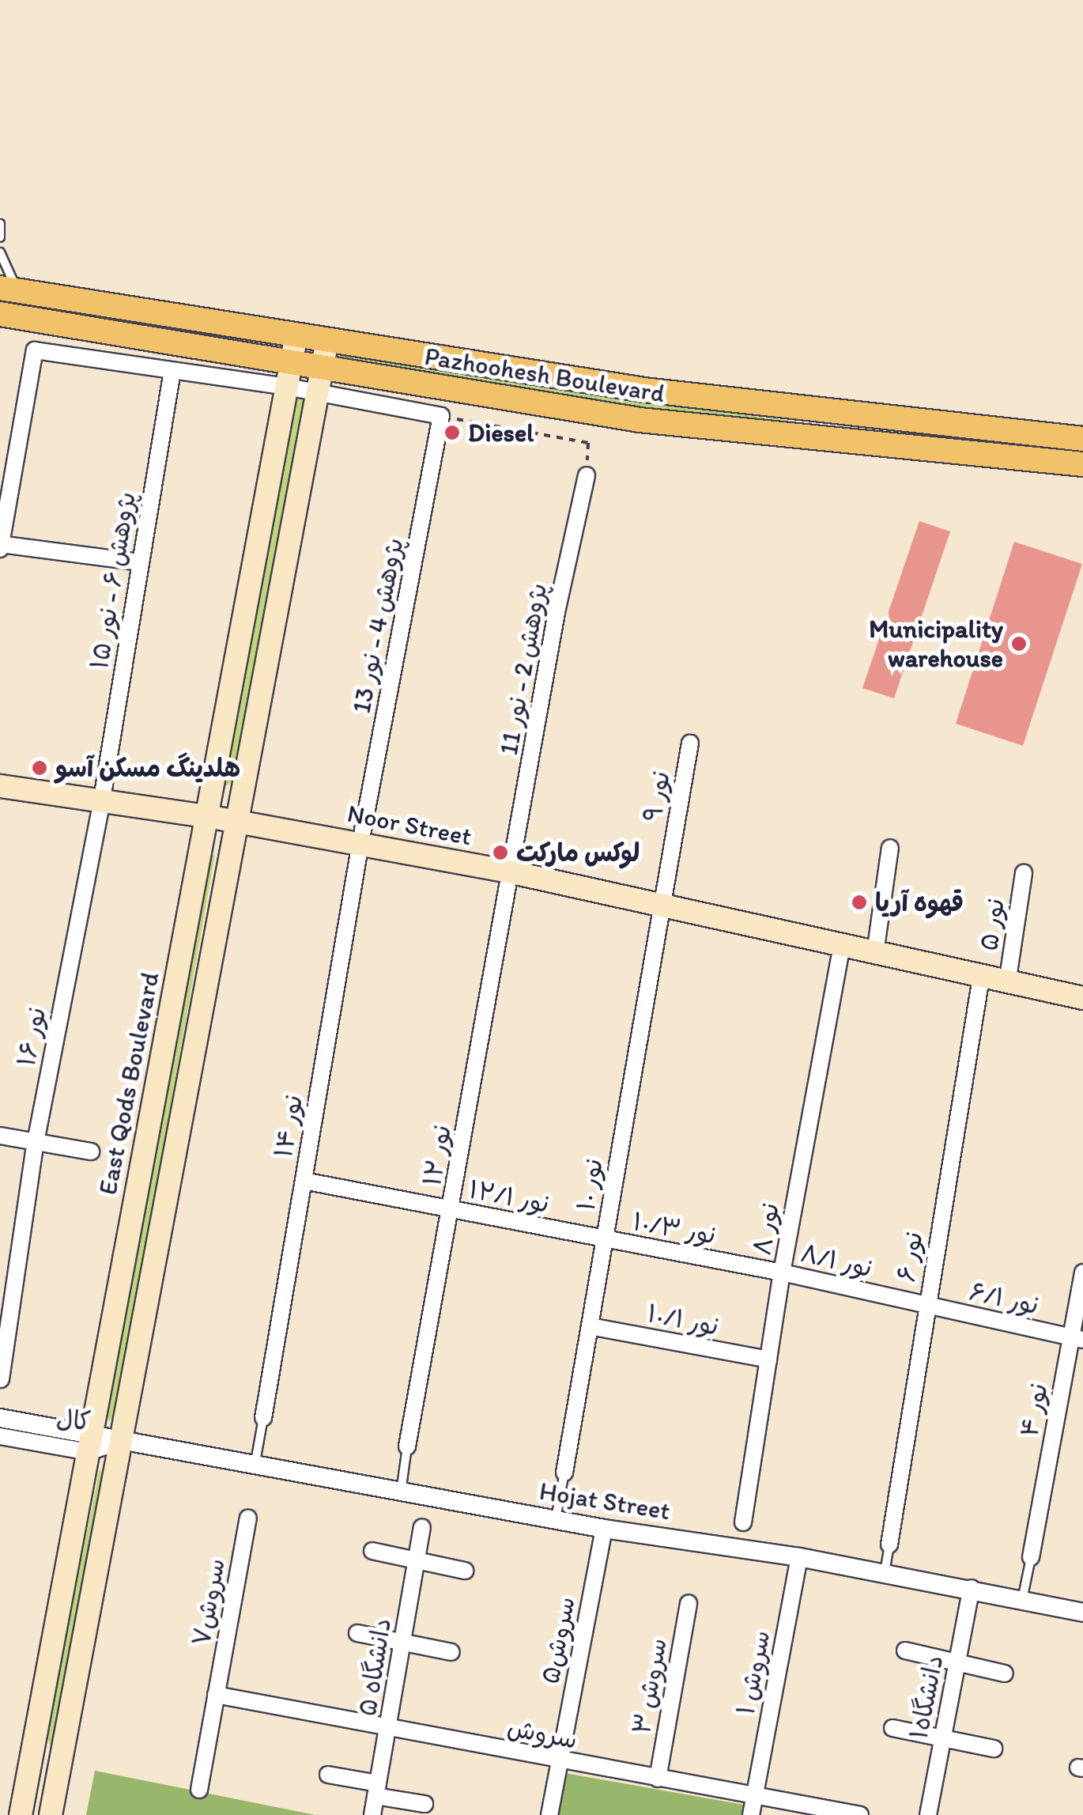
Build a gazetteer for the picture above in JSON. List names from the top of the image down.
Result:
{
  "streets": {
    "main road": ["Pazhoohesh Boulevard", "Noor Street", "East Qods Boulevard"],
    "street": [
      "پژوهش ۶ - نور ۱۵",
      "پژوهش 4 - نور 13",
      "پژوهش 2 - نور 11",
      "نور ۹",
      "نور ۵",
      "نور ۱۶",
      "نور ۱۴",
      "نور ۱۲",
      "نور ۱۰",
      "نور ۱۲/۱",
      "نور ۱۰/۳",
      "نور ۸",
      "نور ۶",
      "نور ۸/۱",
      "نور ۶/۱",
      "نور ۱۰/۱",
      "نور ۴",
      "کال",
      "Hojat Street",
      "سروش۷",
      "سروش۵",
      "دانشگاه ۵",
      "سروش ۱",
      "سروش ۳",
      "دانشگاه۱",
      "سروش"
    ]
  },
  "crossings": [
    ["Pazhoohesh Boulevard", "East Qods Boulevard"],
    ["پژوهش ۶ - نور ۱۵", "Noor Street"],
    ["پژوهش ۶ - نور ۱۵", "نور ۱۶"],
    ["پژوهش 4 - نور 13", "Noor Street"],
    ["پژوهش 4 - نور 13", "نور ۱۴"],
    ["پژوهش 2 - نور 11", "Noor Street"],
    ["پژوهش 2 - نور 11", "نور ۱۲"],
    ["نور ۹", "Noor Street"],
    ["نور ۹", "نور ۱۰"],
    ["Noor Street", "نور ۵"],
    ["Noor Street", "نور ۱۶"],
    ["Noor Street", "East Qods Boulevard"],
    ["Noor Street", "نور ۱۴"],
    ["Noor Street", "نور ۱۲"],
    ["Noor Street", "نور ۱۰"],
    ["Noor Street", "نور ۸"],
    ["Noor Street", "نور ۶"],
    ["East Qods Boulevard", "کال"],
    ["نور ۱۴", "نور ۱۲/۱"],
    ["نور ۱۲", "نور ۱۲/۱"],
    ["نور ۱۰", "نور ۱۲/۱"],
    ["نور ۱۰", "نور ۱۰/۳"],
    ["نور ۱۰", "نور ۱۰/۱"],
    ["نور ۱۲/۱", "نور ۱۰/۳"],
    ["نور ۱۰/۳", "نور ۸"],
    ["نور ۱۰/۳", "نور ۸/۱"],
    ["نور ۸", "نور ۸/۱"],
    ["نور ۸", "نور ۱۰/۱"],
    ["نور ۶", "نور ۸/۱"],
    ["نور ۶", "نور ۶/۱"],
    ["نور ۸/۱", "نور ۶/۱"],
    ["نور ۶/۱", "نور ۴"],
    ["کال", "Hojat Street"],
    ["Hojat Street", "سروش۵"],
    ["Hojat Street", "سروش ۱"],
    ["Hojat Street", "دانشگاه۱"],
    ["سروش۷", "سروش"],
    ["سروش۵", "سروش"],
    ["دانشگاه ۵", "سروش"],
    ["سروش ۱", "سروش"],
    ["سروش ۳", "سروش"]
  ],
  "places": [
    "Diesel",
    "Municipality warehouse",
    "هلدینگ مسکن آسو",
    "لوکس مارکت",
    "قهوه آریا"
  ]
}
